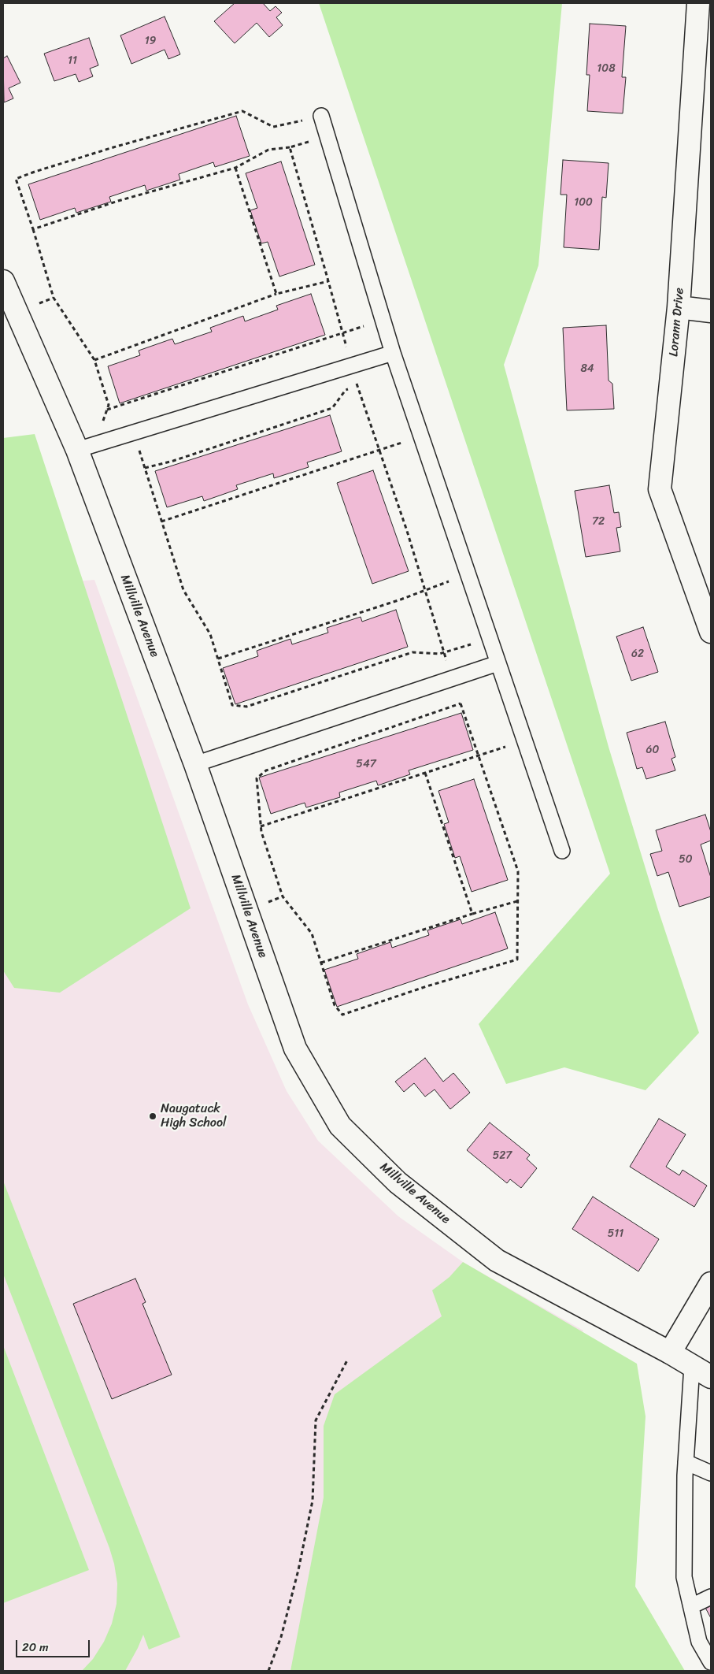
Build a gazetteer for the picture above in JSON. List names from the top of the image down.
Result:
{
  "streets": {
    "street": ["Lorann Drive", "Millville Avenue"]
  },
  "places": ["Naugatuck High School"],
  "house_numbers": [
    "19",
    "11",
    "108",
    "100",
    "84",
    "72",
    "62",
    "60",
    "547",
    "50",
    "527",
    "511"
  ],
  "scale_bar": "20 m"
}
